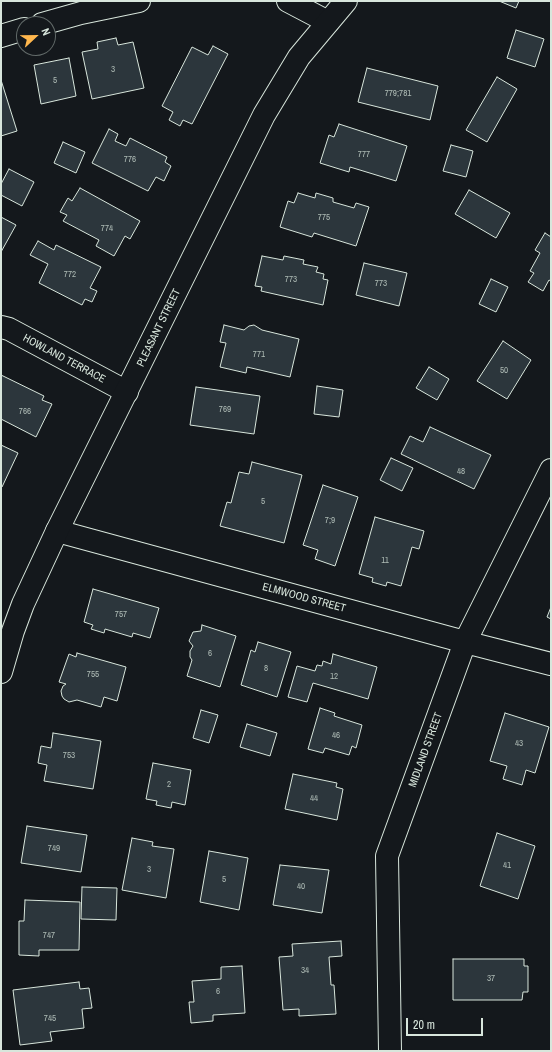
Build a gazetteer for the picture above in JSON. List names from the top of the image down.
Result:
{
  "streets": {
    "street": [
      "PLEASANT STREET",
      "HOWLAND TERRACE",
      "ELMWOOD STREET",
      "MIDLAND STREET"
    ]
  },
  "crossings": [
    ["PLEASANT STREET", "HOWLAND TERRACE"],
    ["PLEASANT STREET", "ELMWOOD STREET"],
    ["ELMWOOD STREET", "MIDLAND STREET"]
  ],
  "house_numbers": [
    "3",
    "5",
    "779;781",
    "777",
    "776",
    "775",
    "774",
    "772",
    "773",
    "773",
    "771",
    "50",
    "769",
    "766",
    "48",
    "5",
    "7;9",
    "11",
    "757",
    "6",
    "8",
    "755",
    "12",
    "46",
    "43",
    "753",
    "2",
    "44",
    "749",
    "41",
    "3",
    "5",
    "40",
    "747",
    "34",
    "37",
    "6",
    "745"
  ],
  "scale_bar": "20 m",
  "north": "right"
}
